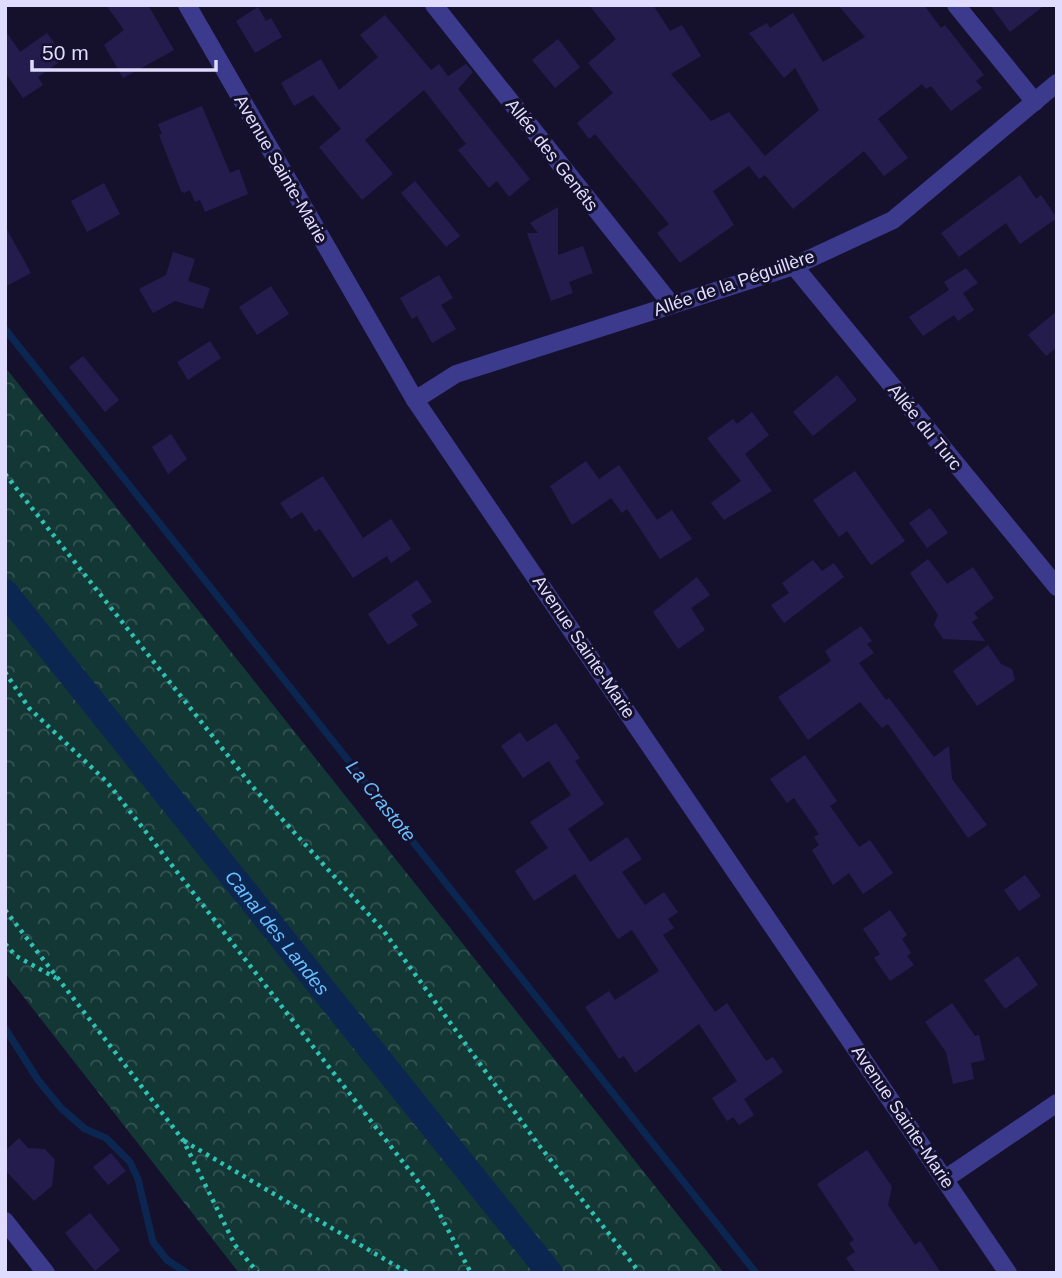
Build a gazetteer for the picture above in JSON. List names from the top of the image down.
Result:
{
  "streets": {
    "street": [
      "Allée des Genêts",
      "Avenue Sainte-Marie",
      "Allée de la Péguillère",
      "Allée du Turc"
    ]
  },
  "crossings": [
    ["Allée des Genêts", "Allée de la Péguillère"],
    ["Avenue Sainte-Marie", "Allée de la Péguillère"],
    ["Allée de la Péguillère", "Allée du Turc"]
  ],
  "water": ["La Crastote", "Canal des Landes"],
  "scale_bar": "50 m"
}
